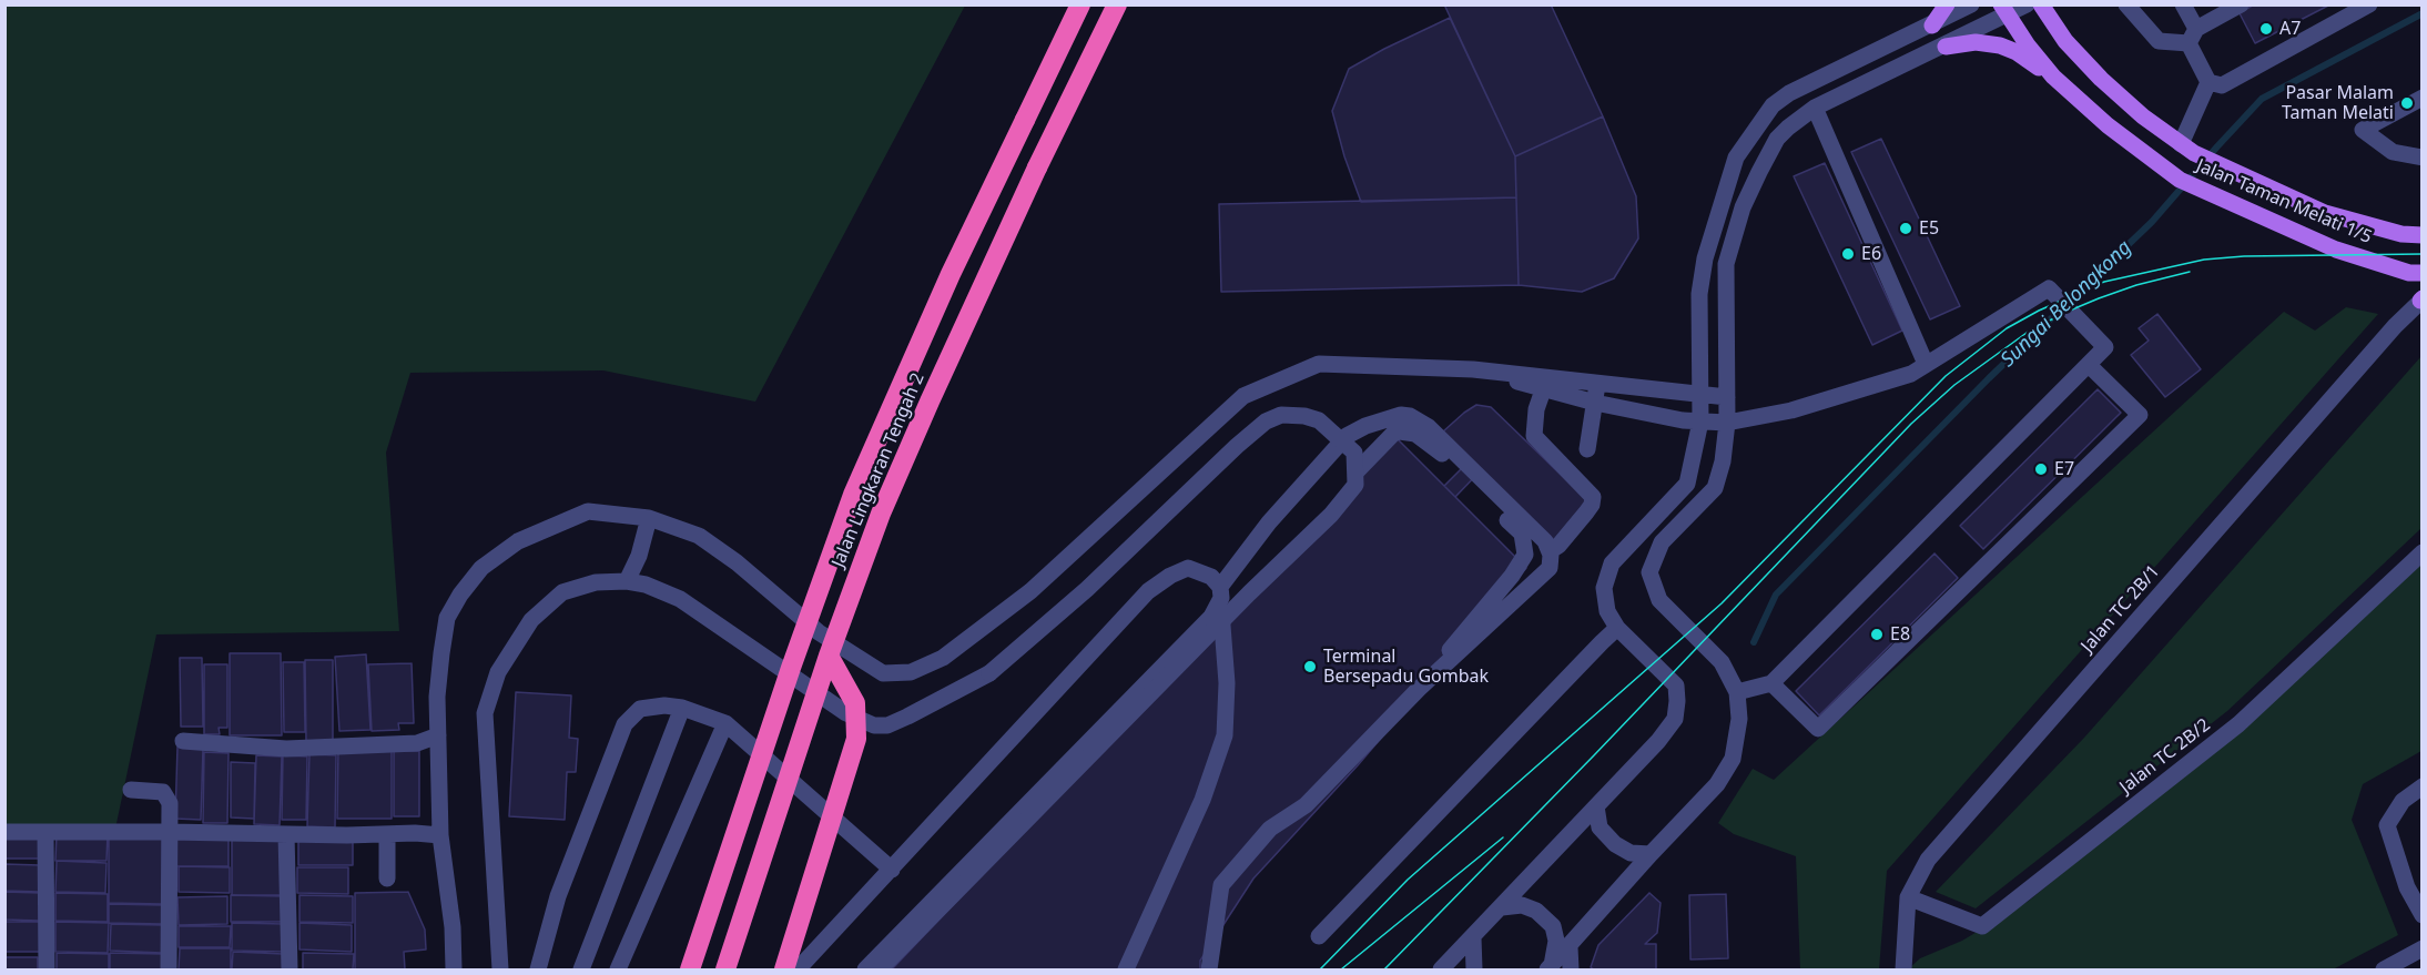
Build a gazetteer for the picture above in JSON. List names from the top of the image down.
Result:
{
  "streets": {
    "highway": ["Jalan Lingkaran Tengah 2"],
    "main road": ["Jalan Taman Melati 1/5"],
    "street": ["Jalan TC 2B/1", "Jalan TC 2B/2"]
  },
  "crossings": [
    ["Jalan TC 2B/1", "Jalan TC 2B/2"]
  ],
  "water": ["Sungai Belongkong"],
  "places": [
    "A7",
    "Pasar Malam Taman Melati",
    "E5",
    "E6",
    "E7",
    "E8",
    "Terminal Bersepadu Gombak"
  ]
}
